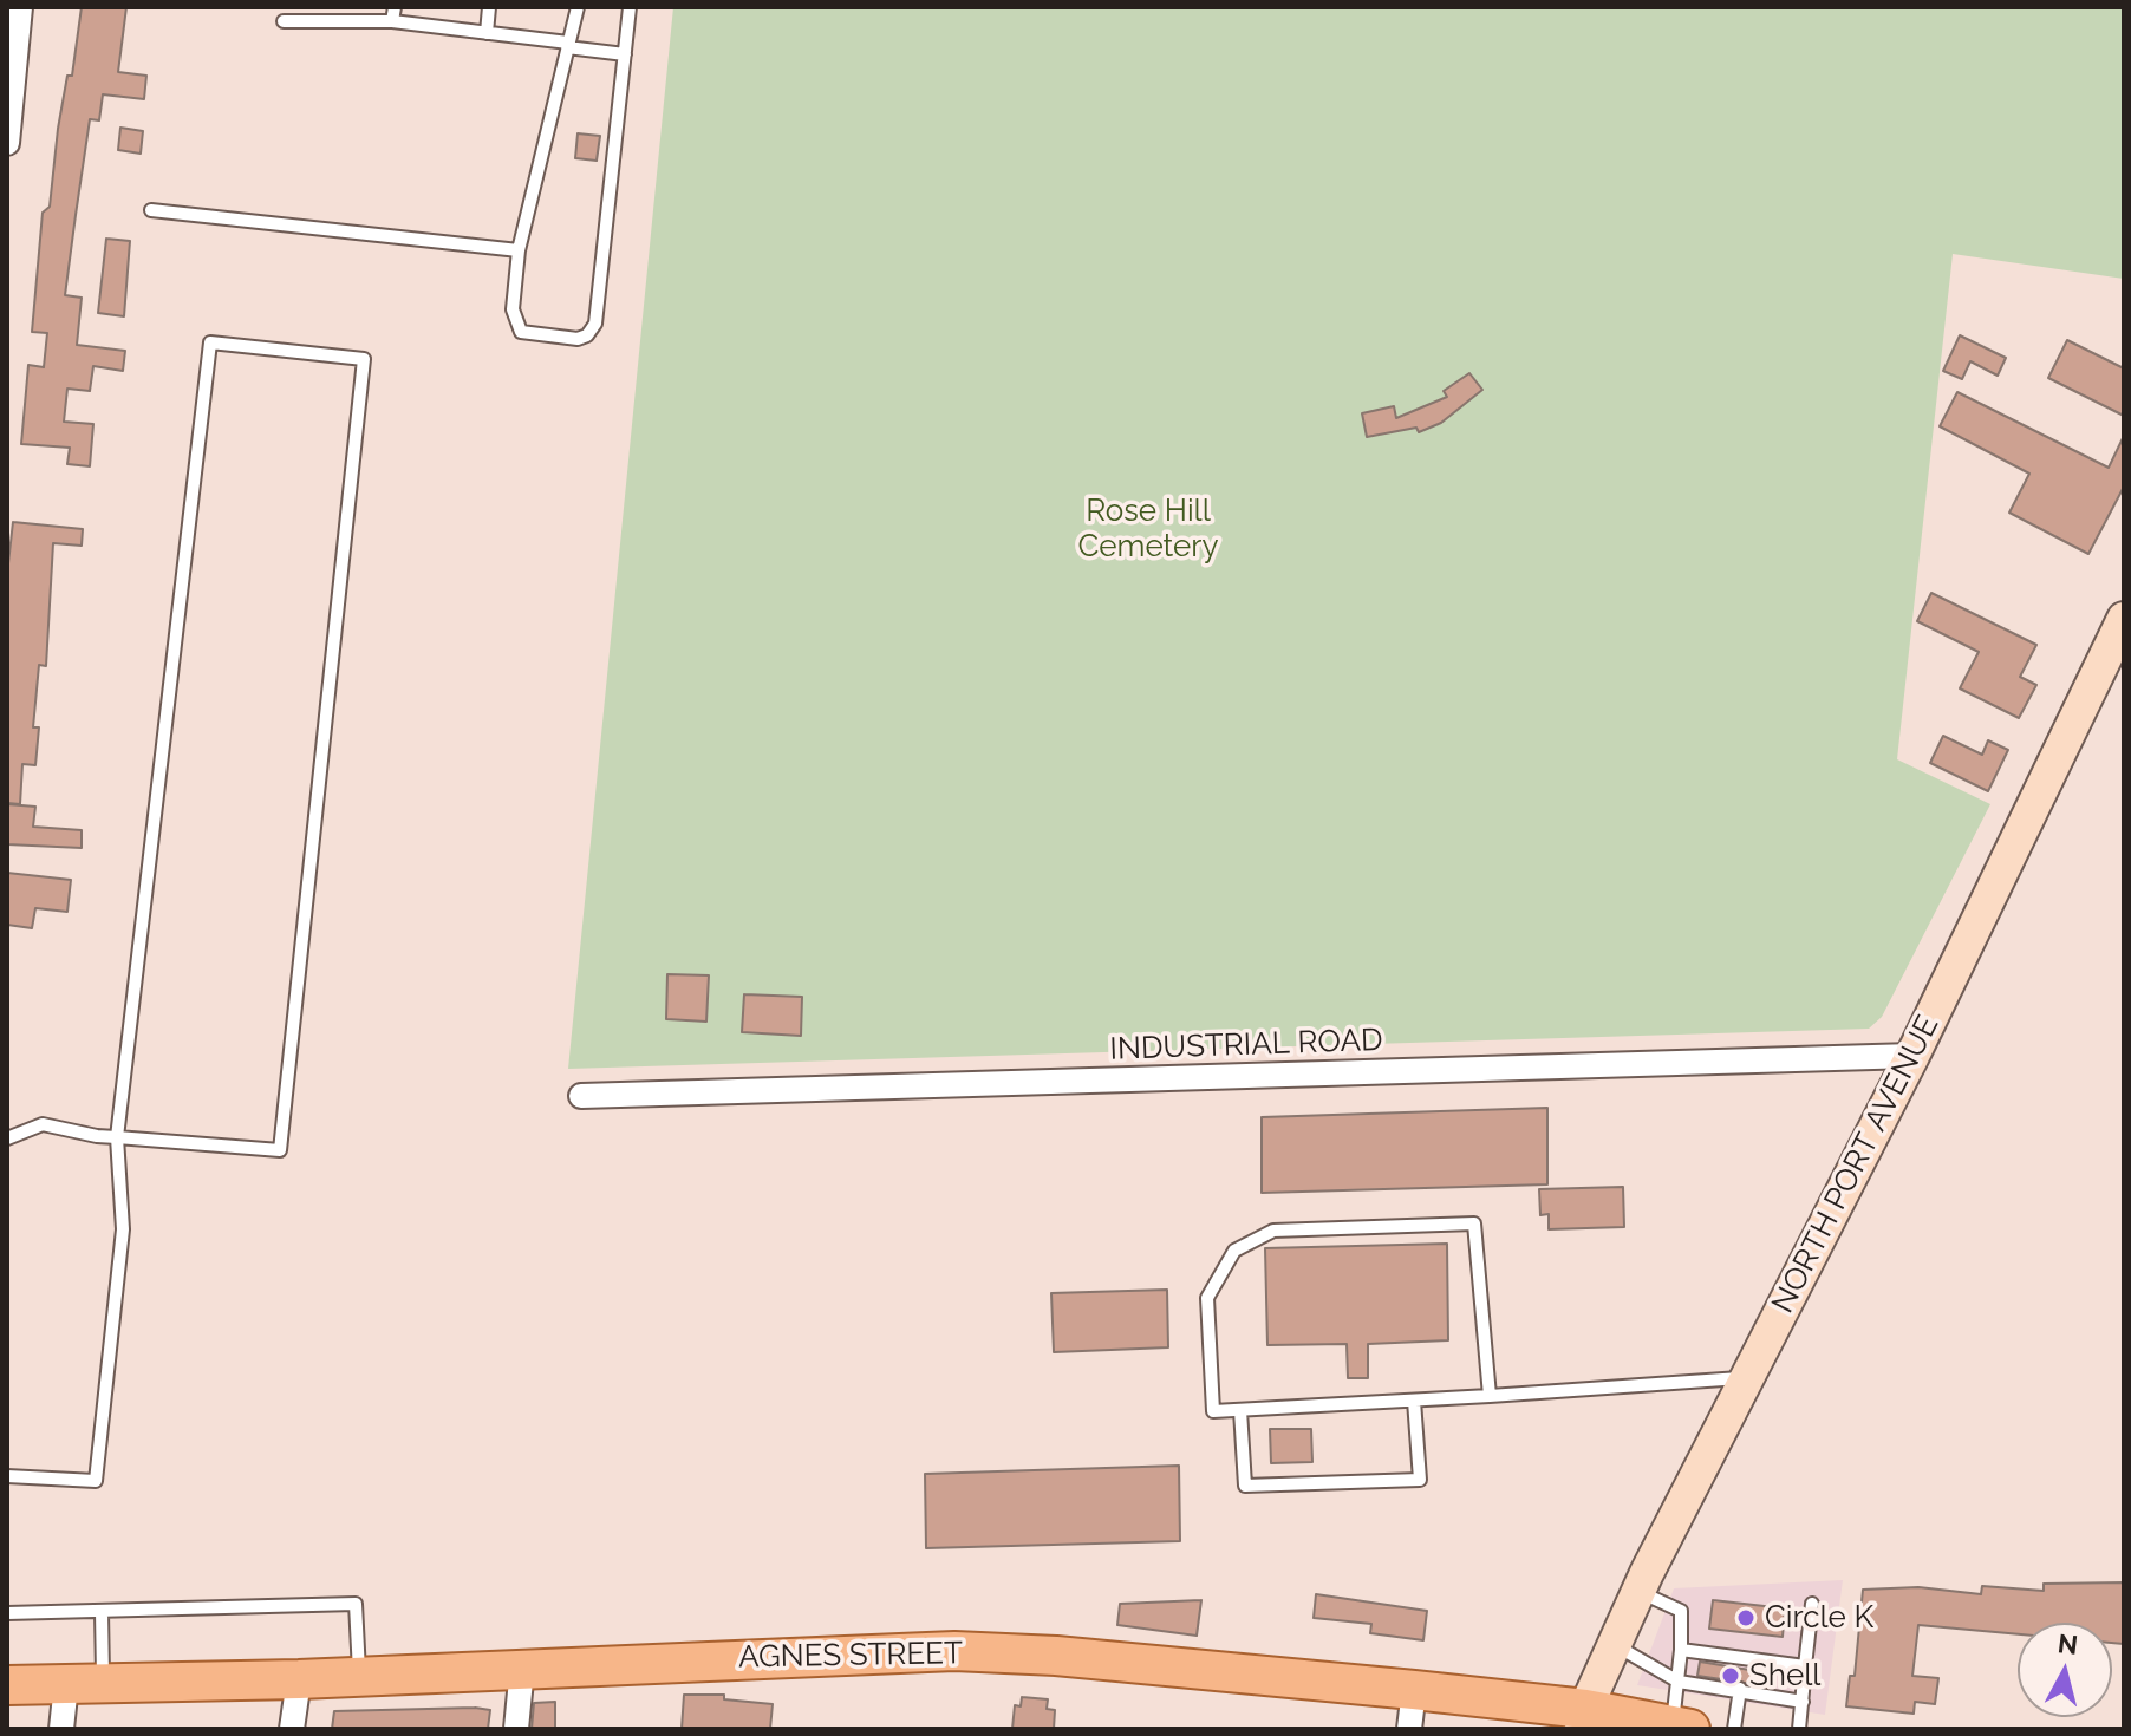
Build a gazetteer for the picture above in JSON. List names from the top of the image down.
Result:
{
  "streets": {
    "main road": ["NORTH PORT AVENUE", "AGNES STREET"],
    "street": ["INDUSTRIAL ROAD"]
  },
  "crossings": [
    ["INDUSTRIAL ROAD", "NORTH PORT AVENUE"],
    ["NORTH PORT AVENUE", "AGNES STREET"]
  ],
  "parks": ["Rose Hill Cemetery"],
  "places": ["Circle K", "Shell"],
  "north": "top"
}
